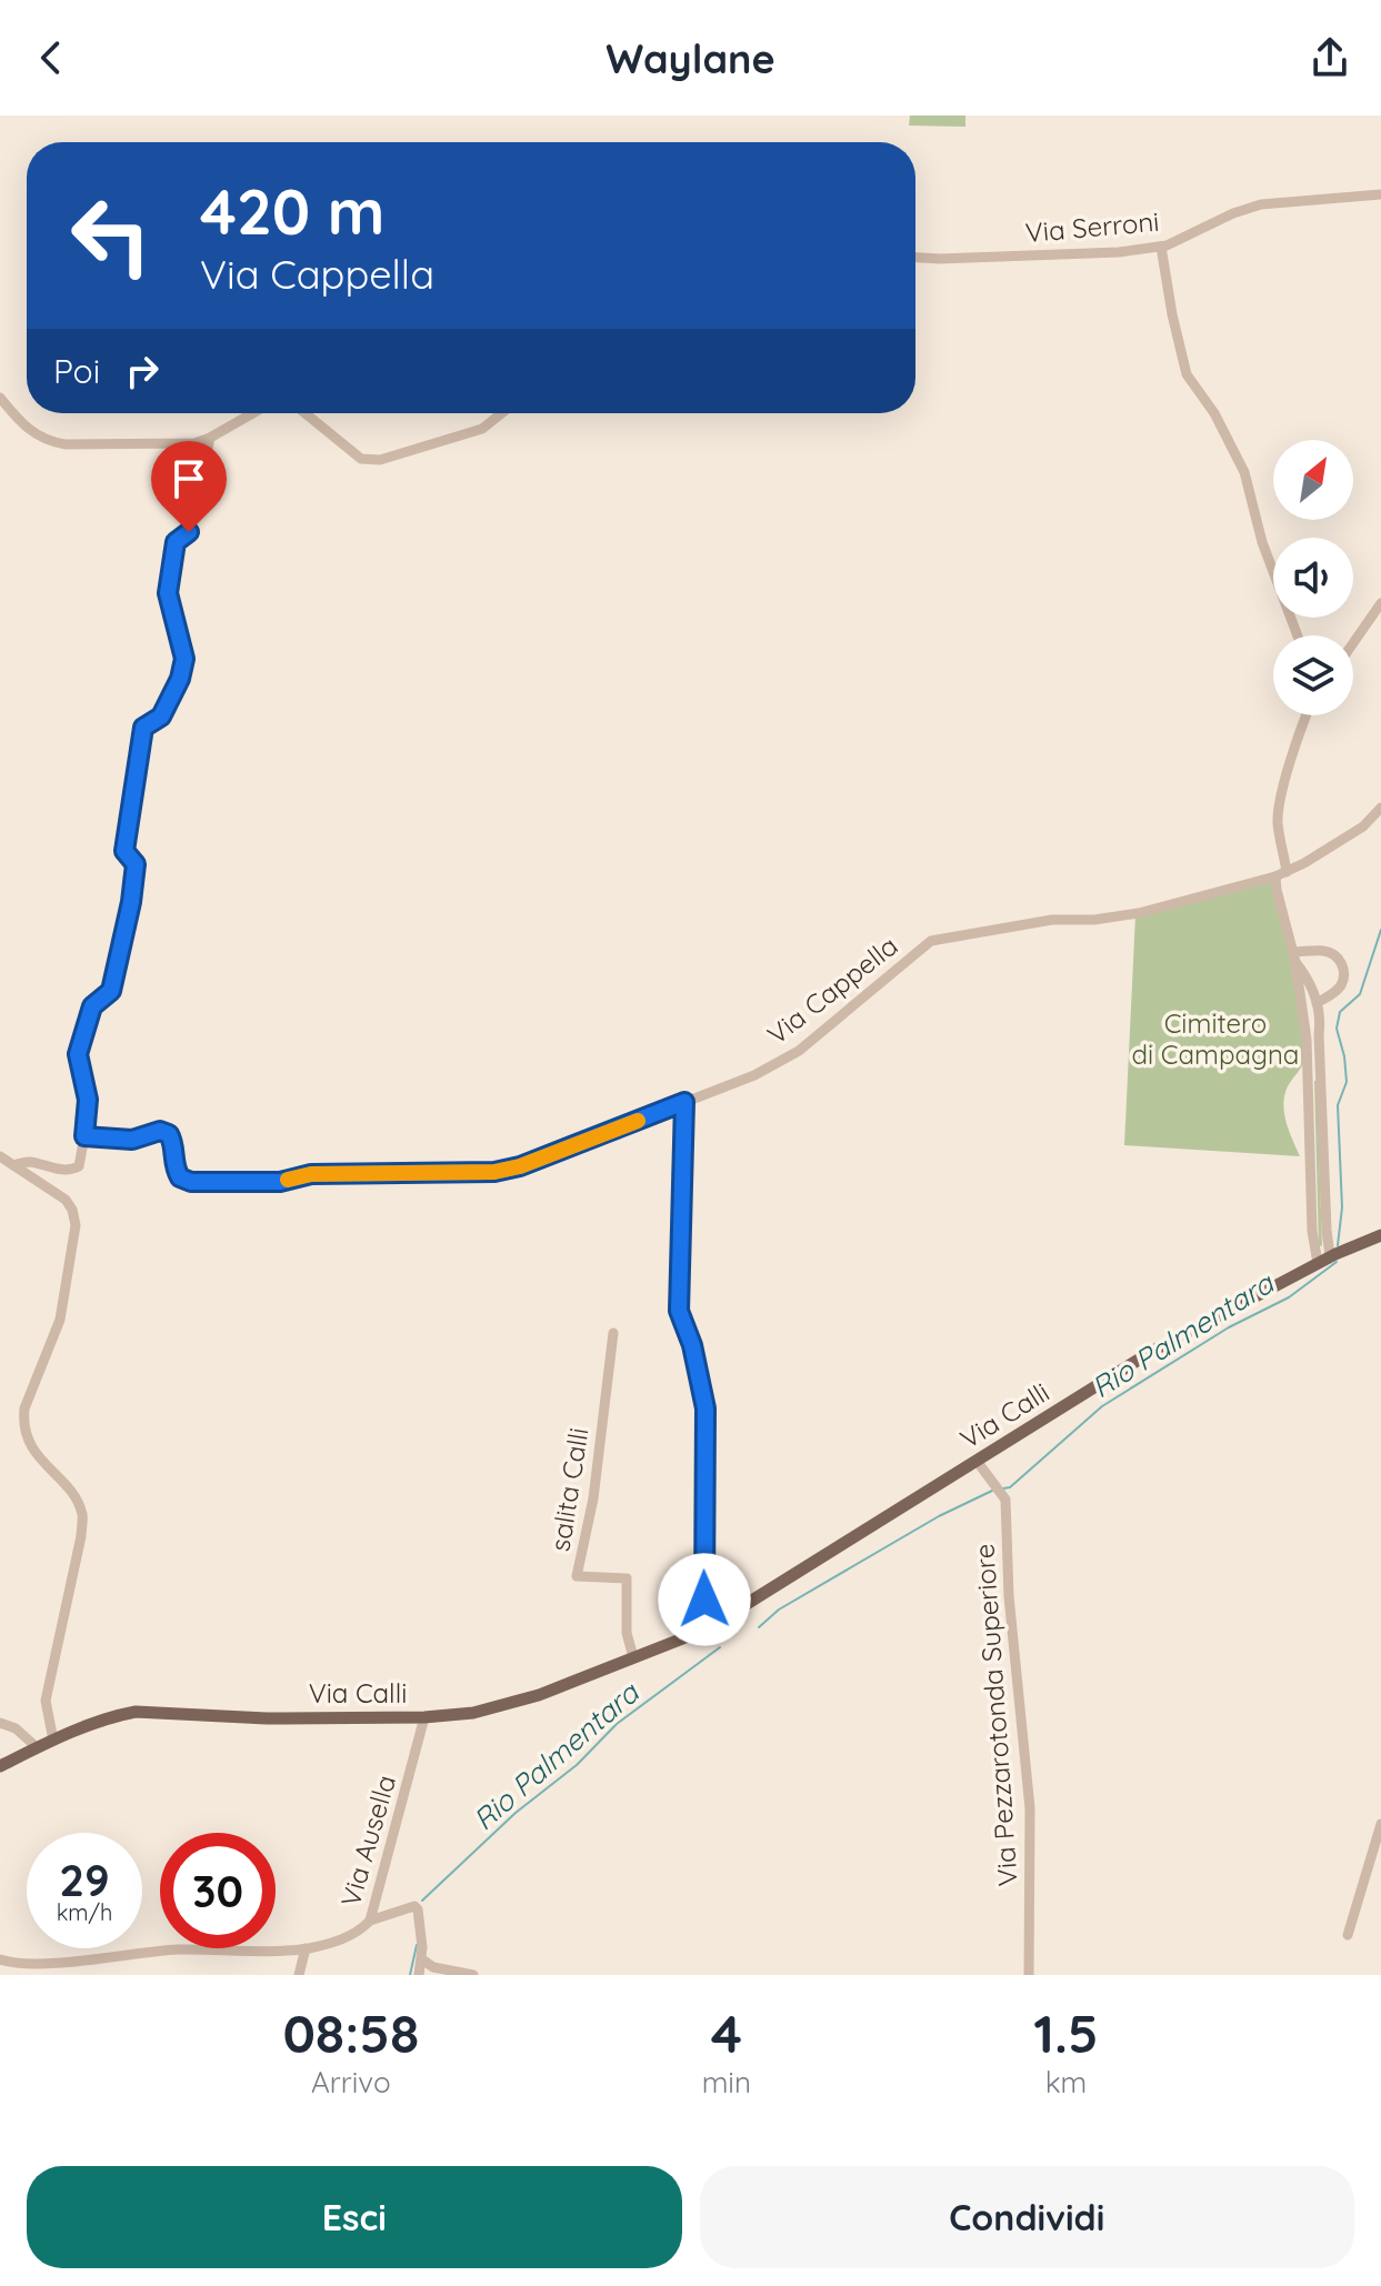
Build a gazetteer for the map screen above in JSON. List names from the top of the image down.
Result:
{
  "streets": {
    "main road": ["Via Calli"],
    "street": [
      "Via Serroni",
      "Via Cappella",
      "salita Calli",
      "Via Pezzarotonda Superiore",
      "Via Ausella"
    ]
  },
  "crossings": [
    ["Via Calli", "salita Calli"],
    ["Via Calli", "Via Pezzarotonda Superiore"],
    ["Via Calli", "Via Ausella"]
  ],
  "water": ["Rio Palmentara"],
  "parks": ["Cimitero di Campagna"],
  "north": "top right",
  "page": {
    "header": "Waylane",
    "turn": ["420 m", "Via Cappella"],
    "then": "Poi",
    "speed": "29 km/h",
    "limit": "30",
    "eta": [
      "08:58",
      "Arrivo",
      "4",
      "min",
      "1.5",
      "km"
    ],
    "buttons": ["Esci", "Condividi"]
  }
}
